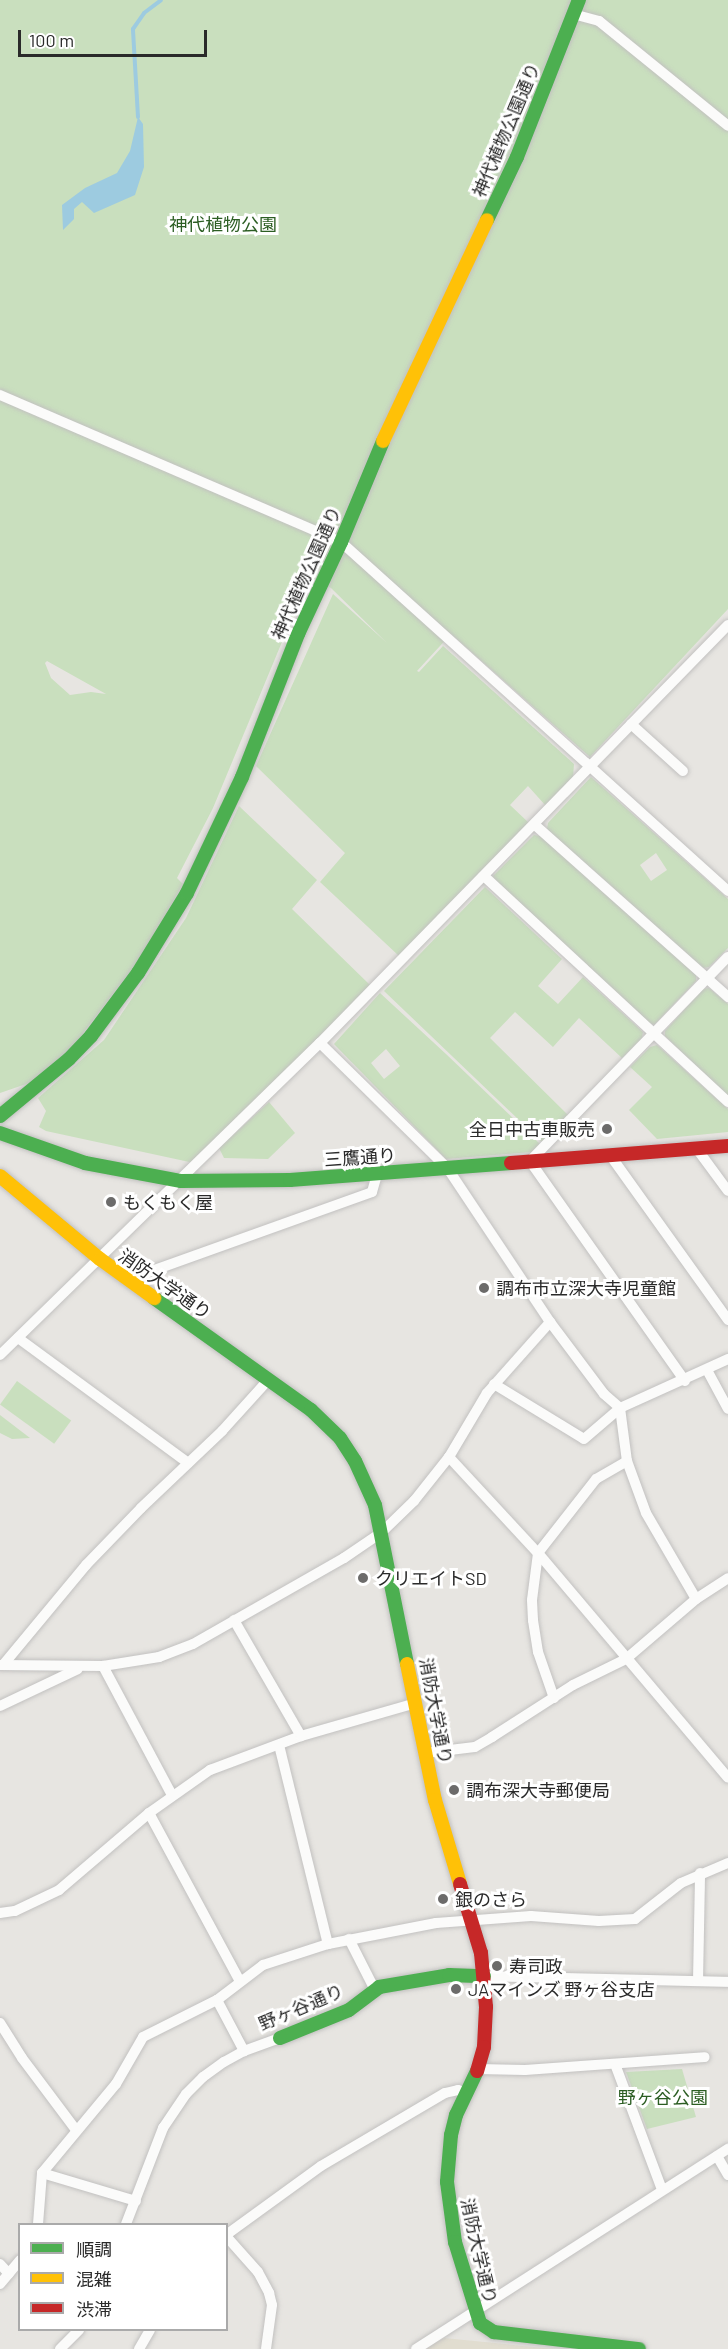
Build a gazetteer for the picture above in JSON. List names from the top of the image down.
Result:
{
  "streets": {
    "street": [
      "神代植物公園通り",
      "三鷹通り",
      "消防大学通り",
      "野ヶ谷通り"
    ]
  },
  "crossings": [
    ["消防大学通り", "野ヶ谷通り"]
  ],
  "parks": ["神代植物公園", "野ヶ谷公園"],
  "places": [
    "全日中古車販売",
    "もくもく屋",
    "調布市立深大寺児童館",
    "クリエイトSD",
    "調布深大寺郵便局",
    "銀のさら",
    "寿司政",
    "JAマインズ 野ヶ谷支店"
  ],
  "legend": ["順調", "混雑", "渋滞"],
  "scale_bar": "100 m"
}
